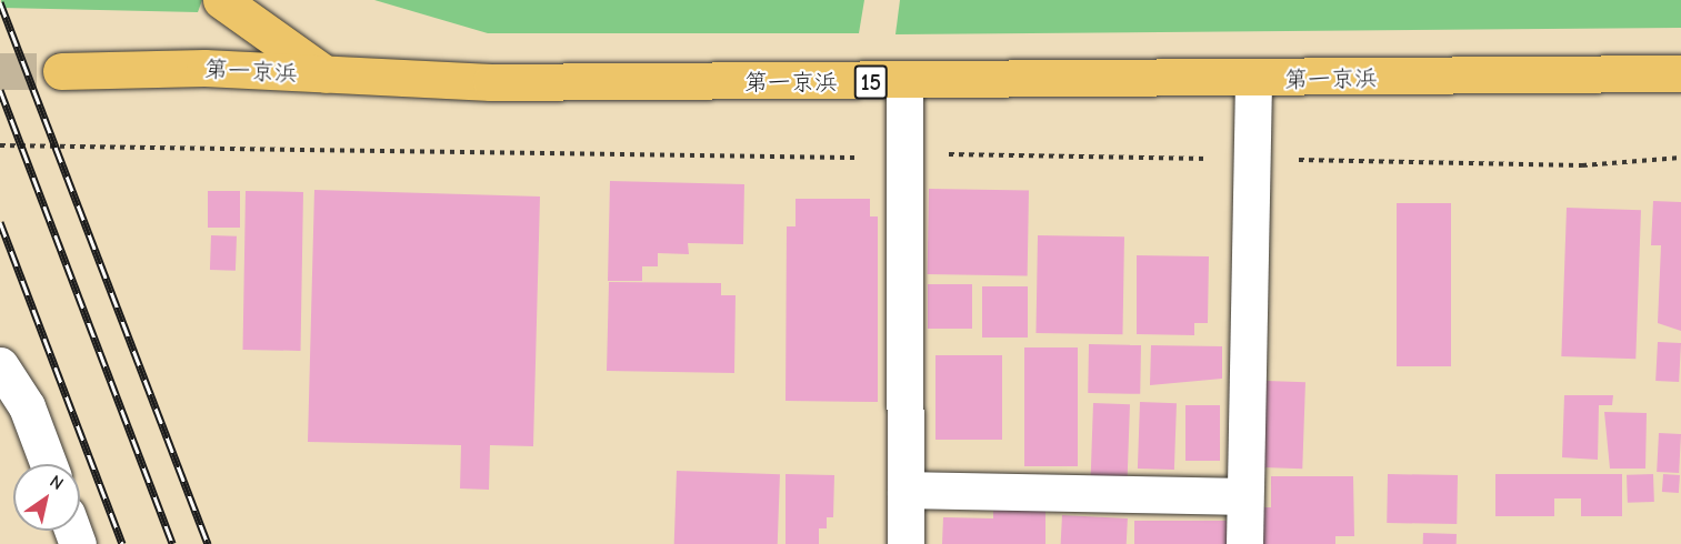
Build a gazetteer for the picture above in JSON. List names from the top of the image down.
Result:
{
  "streets": {
    "highway": ["第一京浜", "15"]
  },
  "north": "top right"
}
